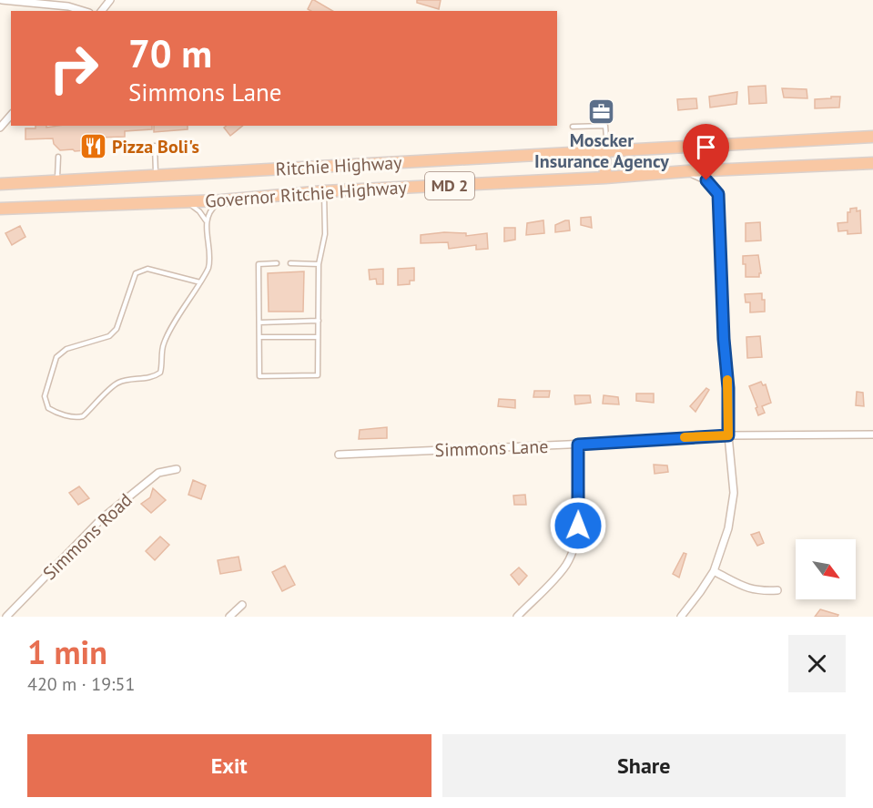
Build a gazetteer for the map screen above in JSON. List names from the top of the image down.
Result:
{
  "streets": {
    "highway": ["Ritchie Highway", "MD 2", "Governor Ritchie Highway"],
    "street": ["Simmons Lane", "Simmons Road"]
  },
  "places": {
    "office": ["Moscker Insurance Agency"],
    "restaurant": ["Pizza Boli's"]
  },
  "north": "bottom right",
  "page": {
    "turn": ["70 m", "Simmons Lane"],
    "heading": ["1 min", "420 m · 19:51"],
    "buttons": ["Exit", "Share"]
  }
}
